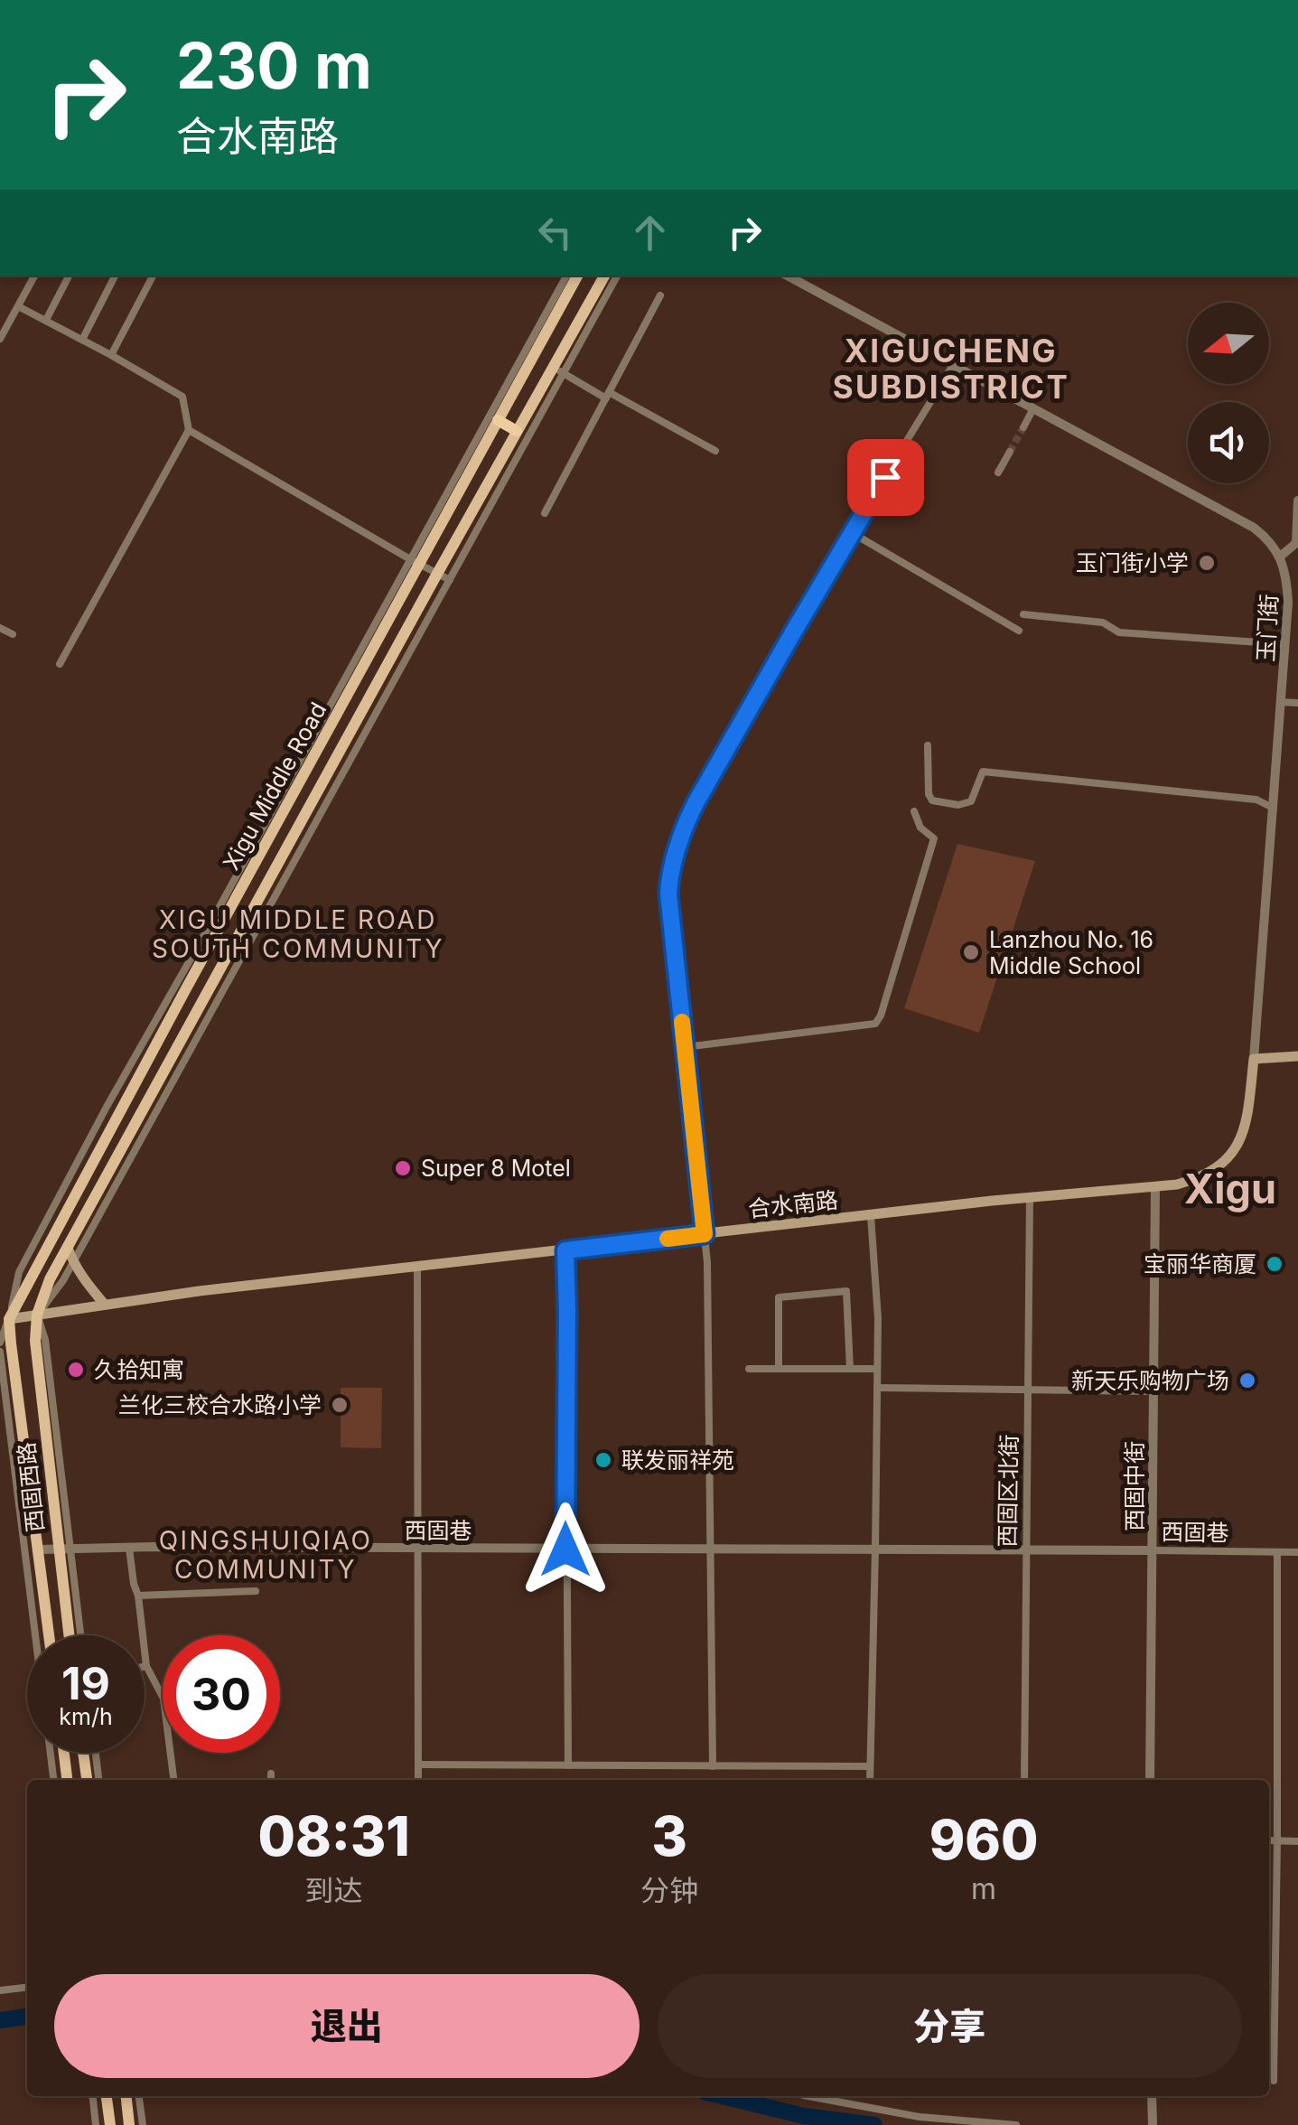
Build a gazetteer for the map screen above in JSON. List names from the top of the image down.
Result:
{
  "streets": {
    "main road": ["Xigu Middle Road", "合水南路", "西固西路"],
    "street": [
      "玉门街",
      "西固中街",
      "西固区北街",
      "西固巷"
    ]
  },
  "crossings": [
    ["玉门街", "合水南路"],
    ["Xigu Middle Road", "合水南路"],
    ["Xigu Middle Road", "西固西路"],
    ["合水南路", "西固中街"],
    ["合水南路", "西固西路"],
    ["合水南路", "西固区北街"],
    ["西固中街", "西固巷"],
    ["西固西路", "西固巷"],
    ["西固区北街", "西固巷"]
  ],
  "districts": [
    "XIGUCHENG SUBDISTRICT",
    "XIGU MIDDLE ROAD SOUTH COMMUNITY",
    "Xigu",
    "QINGSHUIQIAO COMMUNITY"
  ],
  "places": [
    "玉门街小学",
    "Lanzhou No. 16 Middle School",
    "Super 8 Motel",
    "宝丽华商厦",
    "久拾知寓",
    "新天乐购物广场",
    "兰化三校合水路小学",
    "联发丽祥苑"
  ],
  "north": "left",
  "page": {
    "turn": ["230 m", "合水南路"],
    "speed": "19 km/h",
    "limit": "30",
    "eta": [
      "08:31",
      "到达",
      "3",
      "分钟",
      "960",
      "m"
    ],
    "buttons": ["退出", "分享"]
  }
}
